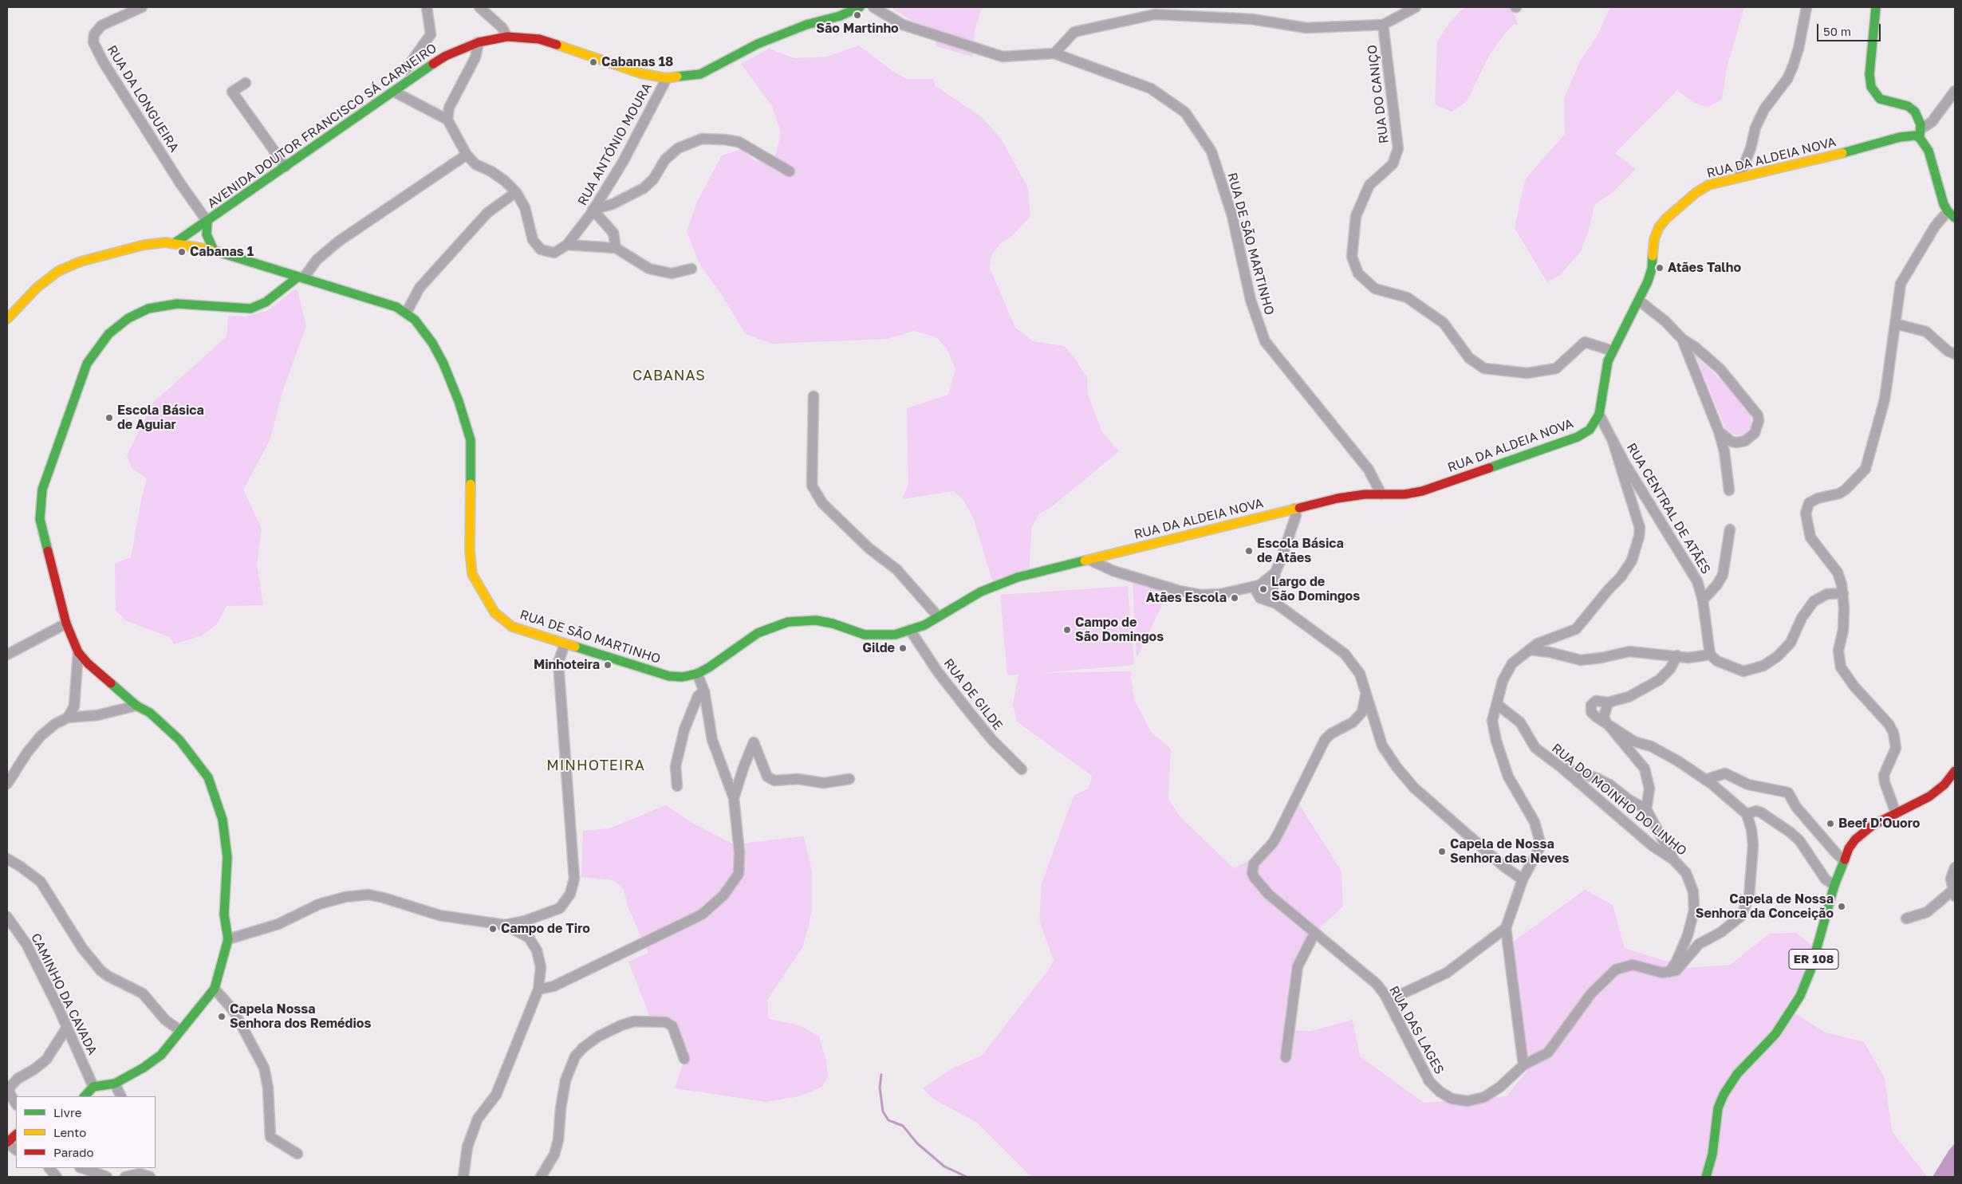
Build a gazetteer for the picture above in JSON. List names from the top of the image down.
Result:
{
  "streets": {
    "street": [
      "RUA DO CANIÇO",
      "RUA DA LONGUEIRA",
      "AVENIDA DOUTOR FRANCISCO SÁ CARNEIRO",
      "RUA ANTÓNIO MOURA",
      "RUA DA ALDEIA NOVA",
      "RUA DE SÃO MARTINHO",
      "RUA CENTRAL DE ATÃES",
      "RUA DE GILDE",
      "RUA DO MOINHO DO LINHO",
      "ER 108",
      "CAMINHO DA CAVADA",
      "RUA DAS LAGES"
    ]
  },
  "crossings": [
    ["RUA DO CANIÇO", "RUA DA ALDEIA NOVA"],
    ["RUA DA LONGUEIRA", "AVENIDA DOUTOR FRANCISCO SÁ CARNEIRO"],
    ["AVENIDA DOUTOR FRANCISCO SÁ CARNEIRO", "RUA ANTÓNIO MOURA"],
    ["AVENIDA DOUTOR FRANCISCO SÁ CARNEIRO", "RUA DE SÃO MARTINHO"],
    ["RUA DA ALDEIA NOVA", "RUA DE SÃO MARTINHO"],
    ["RUA DE SÃO MARTINHO", "RUA DE GILDE"],
    ["RUA DO MOINHO DO LINHO", "RUA DAS LAGES"]
  ],
  "districts": ["CABANAS", "MINHOTEIRA"],
  "places": [
    "São Martinho",
    "Cabanas 18",
    "Cabanas 1",
    "Atães Talho",
    "Escola Básica de Aguiar",
    "Escola Básica de Atães",
    "Largo de São Domingos",
    "Atães Escola",
    "Campo de São Domingos",
    "Gilde",
    "Minhoteira",
    "Beef D'Ouoro",
    "Capela de Nossa Senhora das Neves",
    "Capela de Nossa Senhora da Conceição",
    "Campo de Tiro",
    "Capela Nossa Senhora dos Remédios"
  ],
  "legend": ["Livre", "Lento", "Parado"],
  "scale_bar": "50 m"
}
